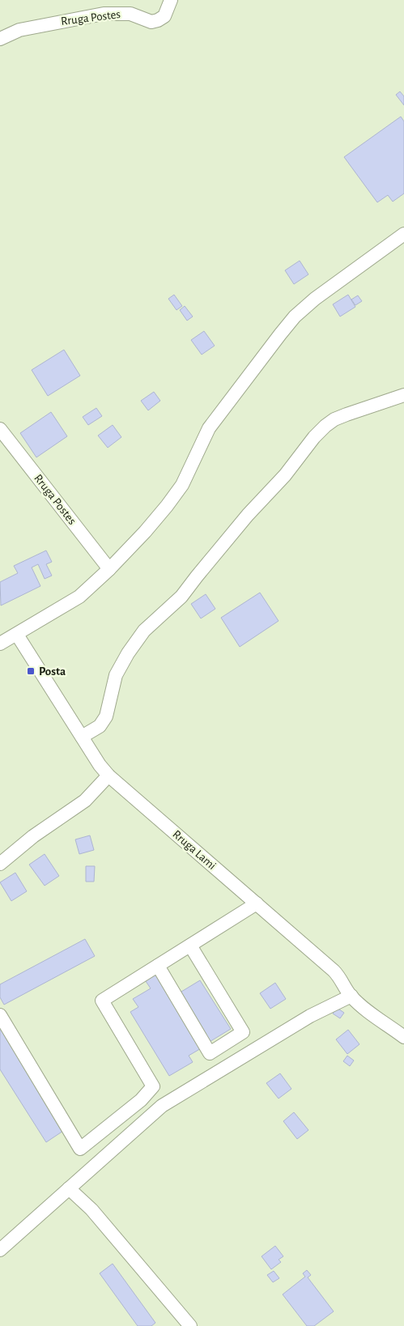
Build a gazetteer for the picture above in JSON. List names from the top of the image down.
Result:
{
  "streets": {
    "street": ["Rruga Postes", "Rruga Lami"]
  },
  "places": {
    "transit": ["Posta"]
  }
}
